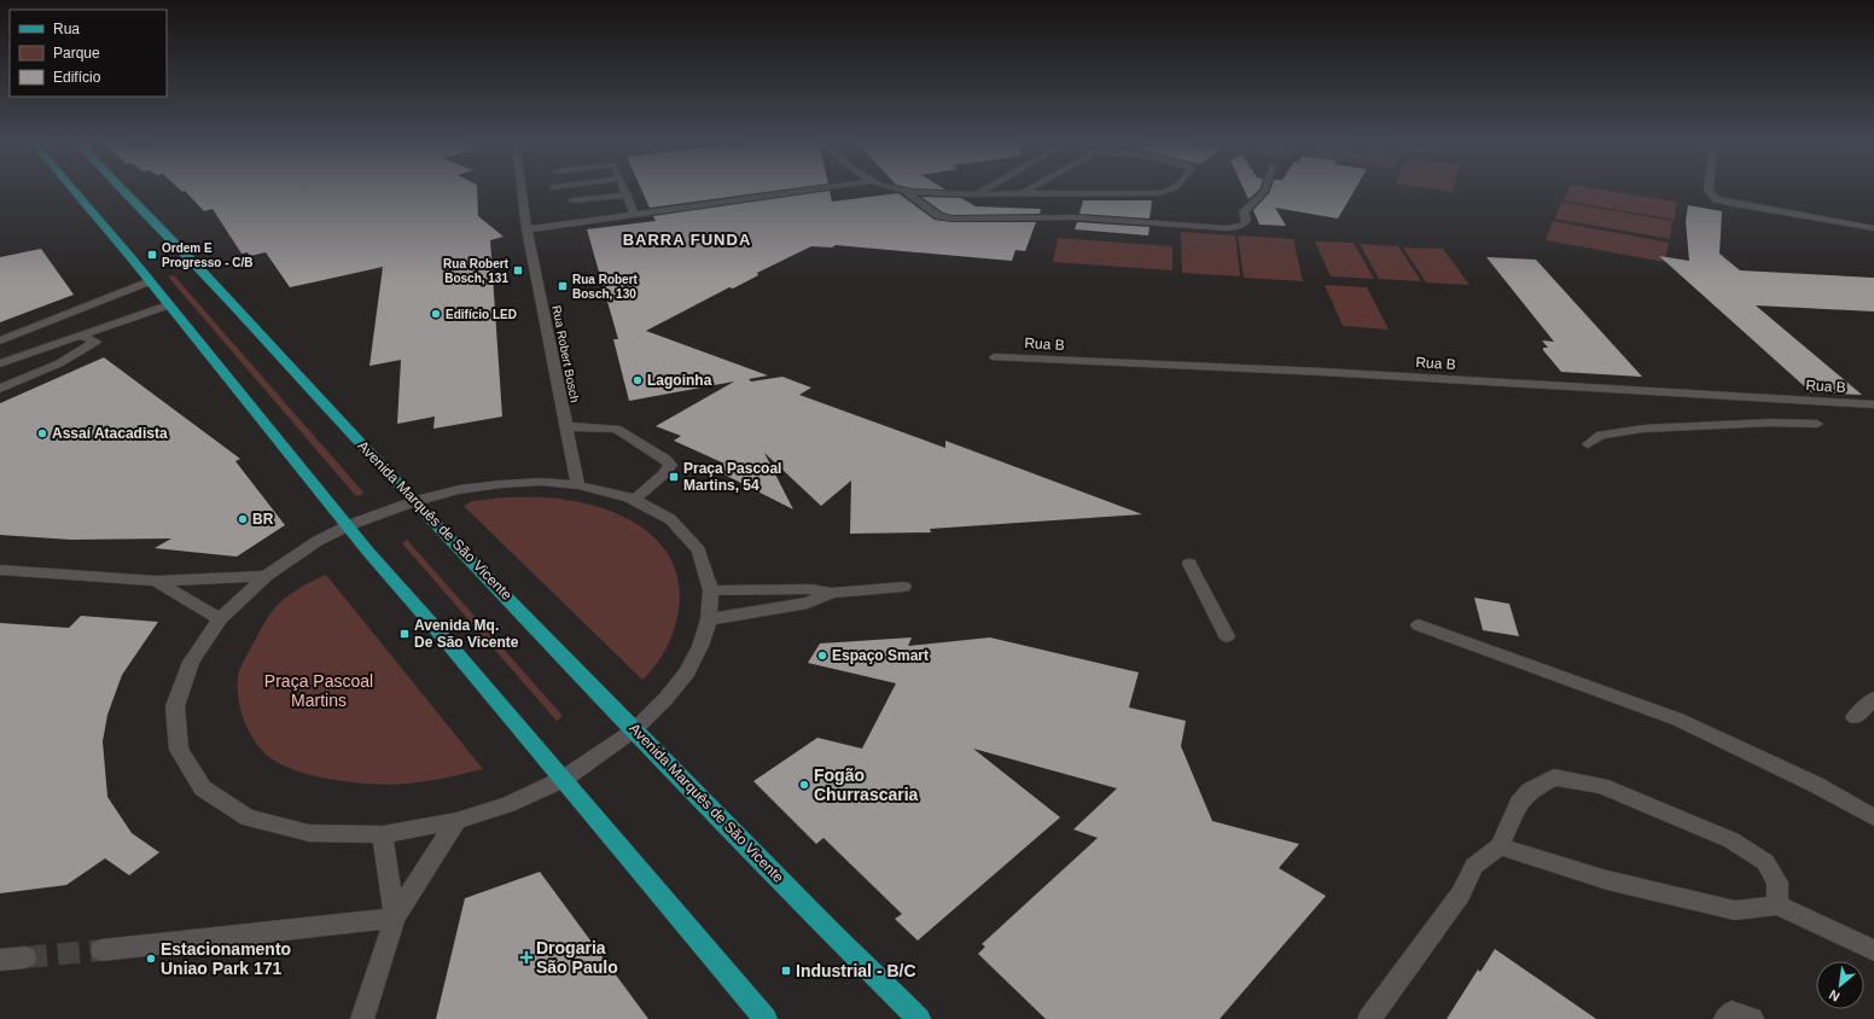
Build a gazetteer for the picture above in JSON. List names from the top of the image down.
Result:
{
  "streets": {
    "main road": ["Avenida Marquês de São Vicente"],
    "street": ["Rua B", "Rua Robert Bosch"]
  },
  "districts": ["BARRA FUNDA"],
  "parks": ["Praça Pascoal Martins"],
  "places": {
    "transit": [
      "Ordem E Progresso - C/B",
      "Rua Robert Bosch, 131",
      "Rua Robert Bosch, 130",
      "Praça Pascoal Martins, 54",
      "Avenida Mq. De São Vicente",
      "Industrial - B/C"
    ],
    "other": [
      "Edifício LED",
      "Lagoinha",
      "Assaí Atacadista",
      "BR",
      "Espaço Smart",
      "Fogão Churrascaria",
      "Estacionamento Uniao Park 171"
    ],
    "health": ["Drogaria São Paulo"]
  },
  "legend": ["Rua", "Parque", "Edifício"],
  "north": "bottom left"
}
